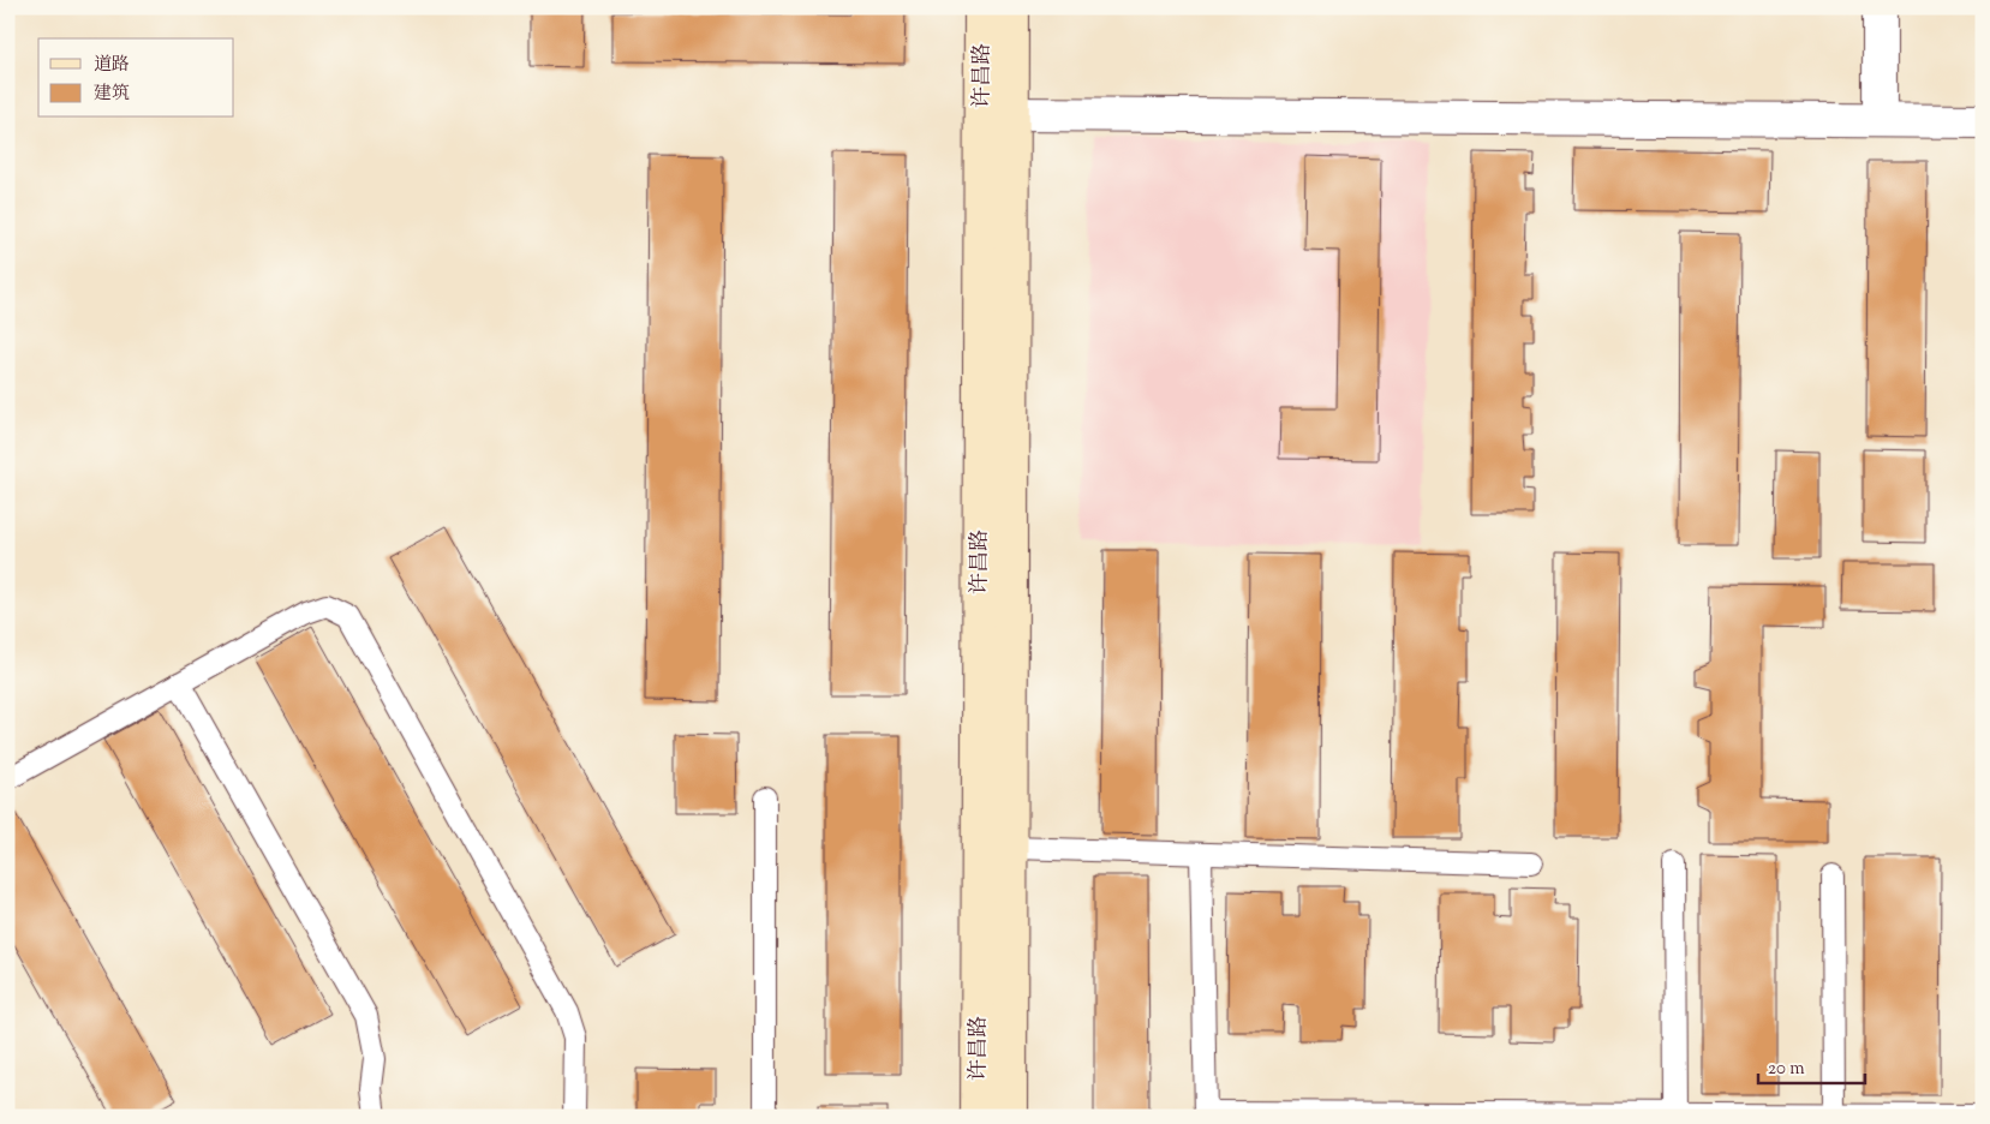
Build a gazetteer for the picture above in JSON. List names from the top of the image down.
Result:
{
  "streets": {
    "street": ["许昌路"]
  },
  "legend": ["道路", "建筑"],
  "scale_bar": "20 m"
}
